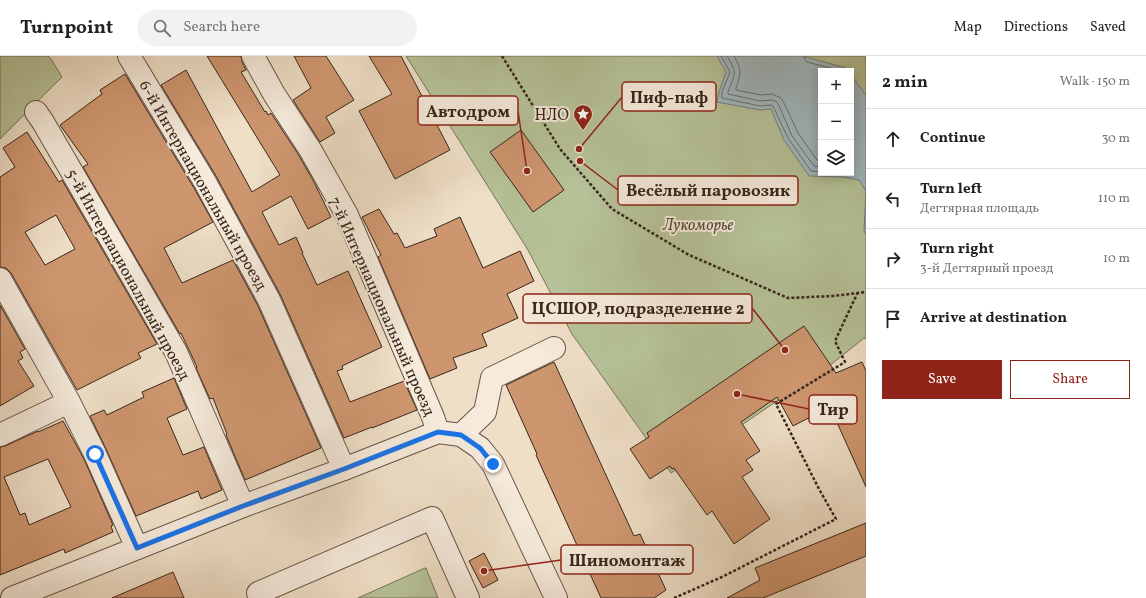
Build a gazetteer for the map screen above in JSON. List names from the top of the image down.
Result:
{
  "streets": {
    "street": ["6-й Интернациональный проезд", "5-й Интернациональный проезд", "7-й Интернациональный проезд"]
  },
  "parks": ["Лукоморье"],
  "places": {
    "place": ["НЛО"],
    "other": [
      "Пиф-паф",
      "Весёлый паровозик",
      "Автодром",
      "ЦСШОР, подразделение 2",
      "Тир",
      "Шиномонтаж"
    ]
  },
  "page": {
    "header": "Turnpoint",
    "search": "Search here",
    "nav": ["Map", "Directions", "Saved"],
    "heading": ["2 min", "Walk · 150 m"],
    "map_buttons": ["+", "−"],
    "list": [
      ["Continue", "30 m"],
      ["Turn left", "Дегтярная площадь", "110 m"],
      ["Turn right", "3-й Дегтярный проезд", "10 m"],
      "Arrive at destination"
    ],
    "buttons": ["Save", "Share"]
  }
}
